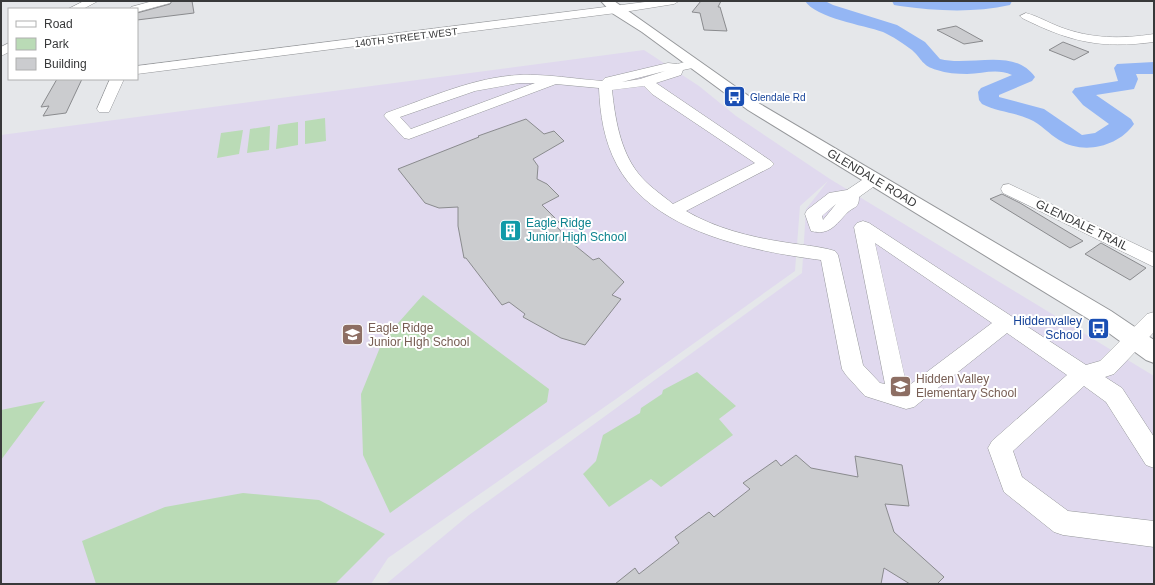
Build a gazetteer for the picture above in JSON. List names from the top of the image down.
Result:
{
  "streets": {
    "main road": ["GLENDALE ROAD"],
    "street": ["140TH STREET WEST", "GLENDALE TRAIL"]
  },
  "crossings": [
    ["140TH STREET WEST", "GLENDALE ROAD"]
  ],
  "places": {
    "bus stop": ["Glendale Rd", "Hiddenvalley School"],
    "building": ["Eagle Ridge Junior High School"],
    "school or university": ["Eagle Ridge Junior HIgh School", "Hidden Valley Elementary School"]
  },
  "legend": ["Road", "Park", "Building"]
}
